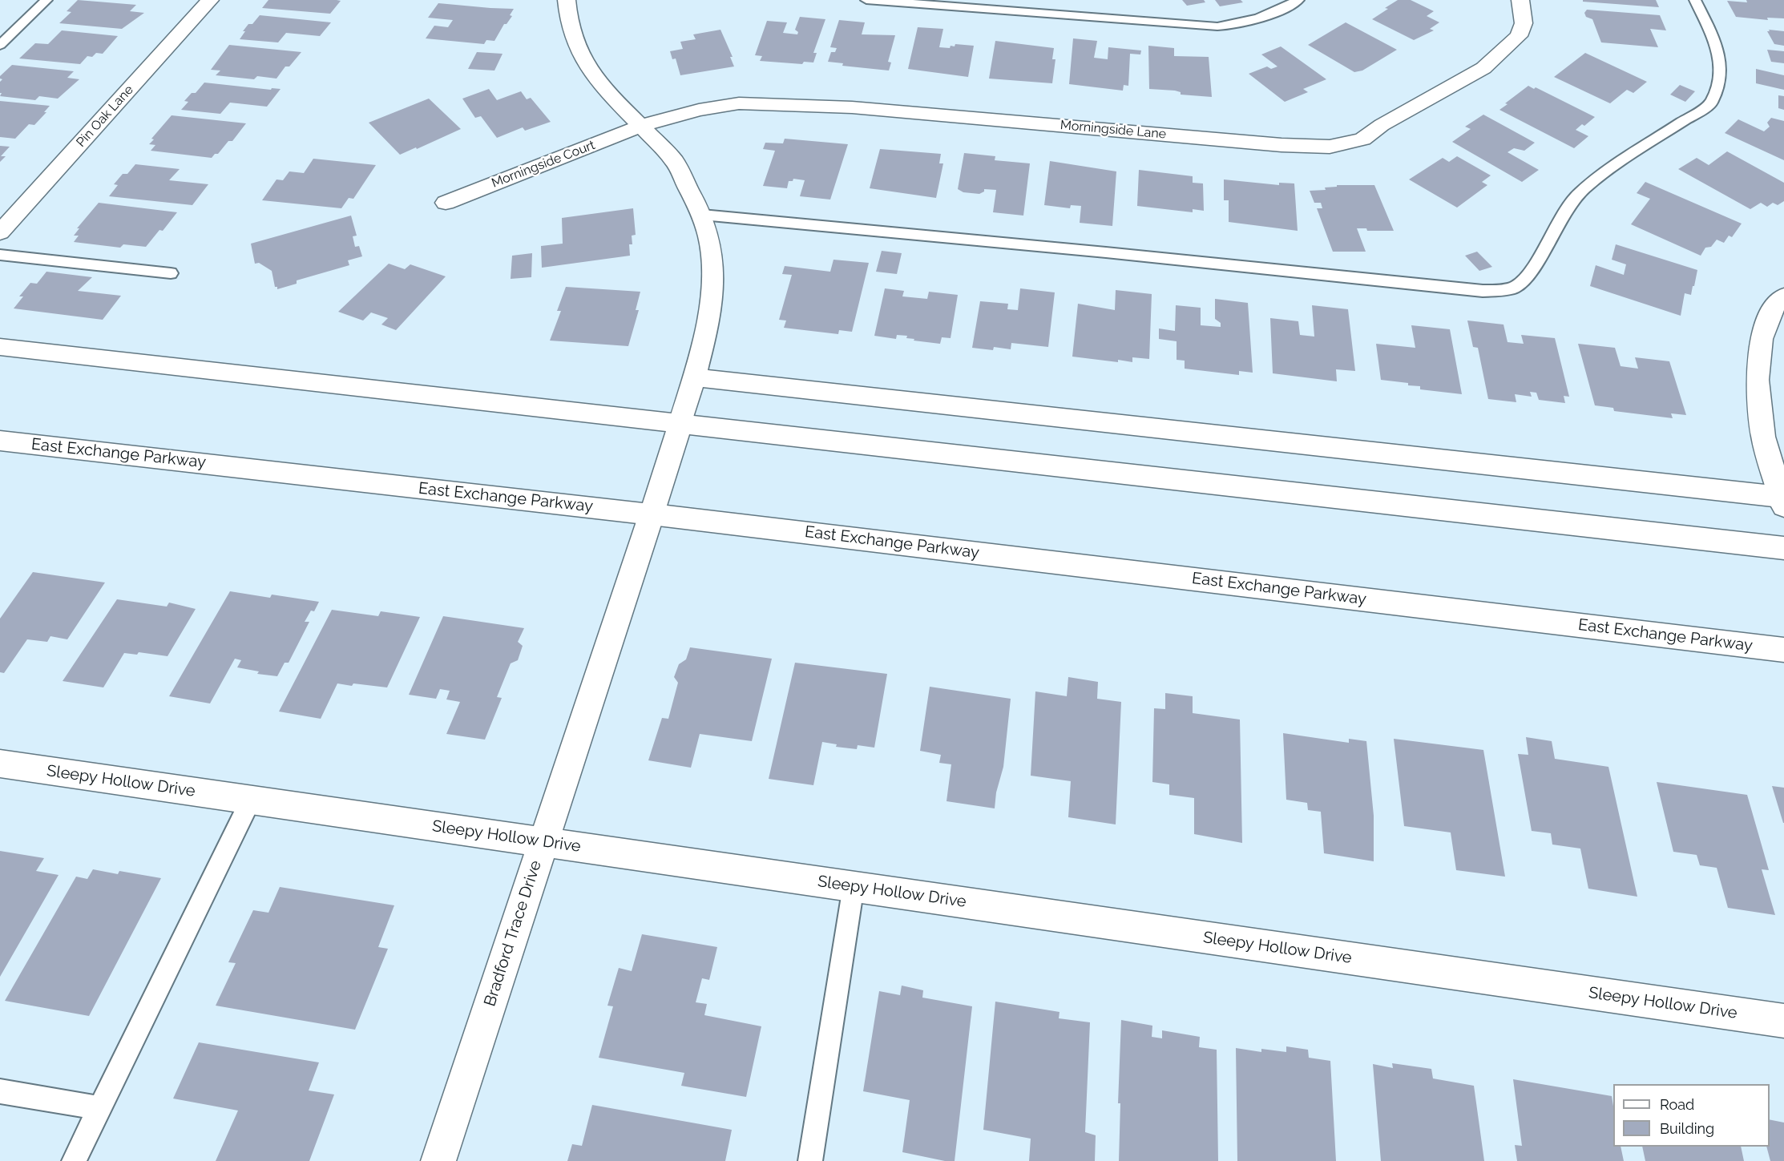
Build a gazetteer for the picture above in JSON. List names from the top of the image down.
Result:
{
  "streets": {
    "street": [
      "Pin Oak Lane",
      "Morningside Lane",
      "Morningside Court",
      "East Exchange Parkway",
      "Sleepy Hollow Drive",
      "Bradford Trace Drive"
    ]
  },
  "crossings": [
    ["Morningside Lane", "Morningside Court"],
    ["Morningside Lane", "Bradford Trace Drive"],
    ["Morningside Court", "Bradford Trace Drive"],
    ["East Exchange Parkway", "Bradford Trace Drive"],
    ["Sleepy Hollow Drive", "Bradford Trace Drive"]
  ],
  "legend": ["Road", "Building"]
}
